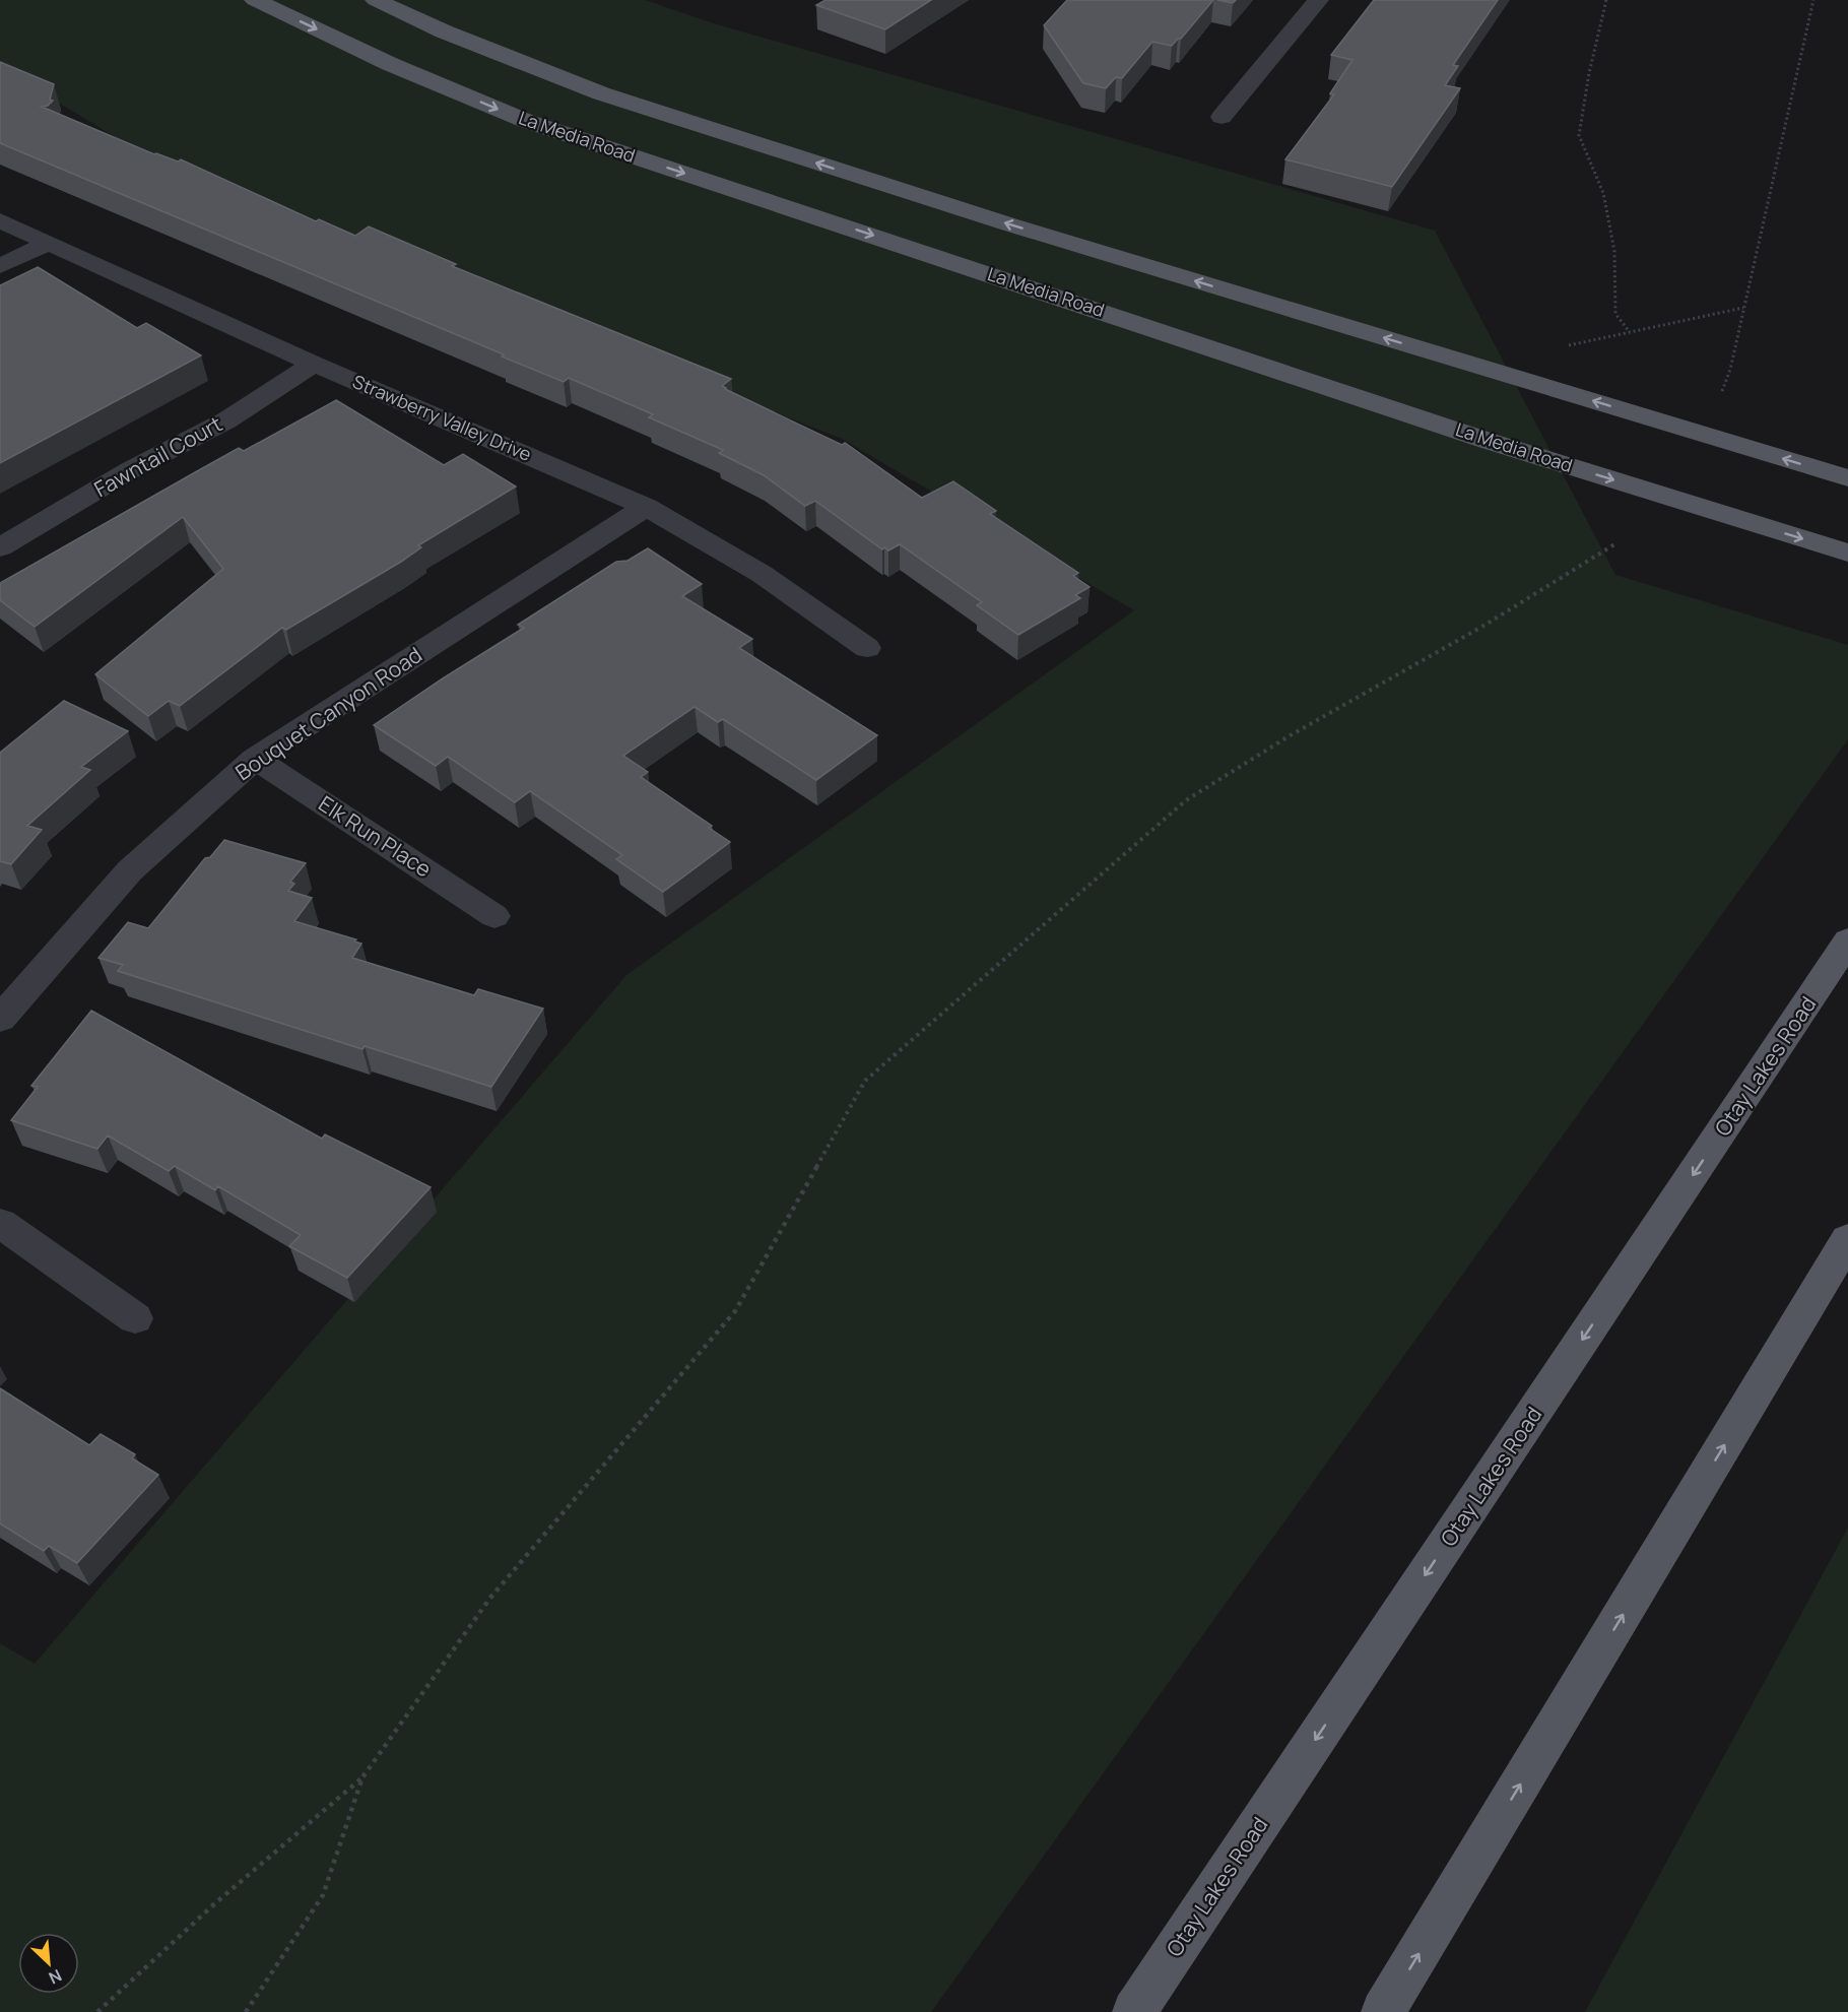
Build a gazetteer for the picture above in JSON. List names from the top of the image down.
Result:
{
  "streets": {
    "main road": ["La Media Road", "Otay Lakes Road"],
    "street": [
      "Strawberry Valley Drive",
      "Fawntail Court",
      "Bouquet Canyon Road",
      "Elk Run Place"
    ]
  },
  "crossings": [
    ["Strawberry Valley Drive", "Fawntail Court"],
    ["Strawberry Valley Drive", "Bouquet Canyon Road"],
    ["Bouquet Canyon Road", "Elk Run Place"]
  ],
  "north": "bottom right"
}
